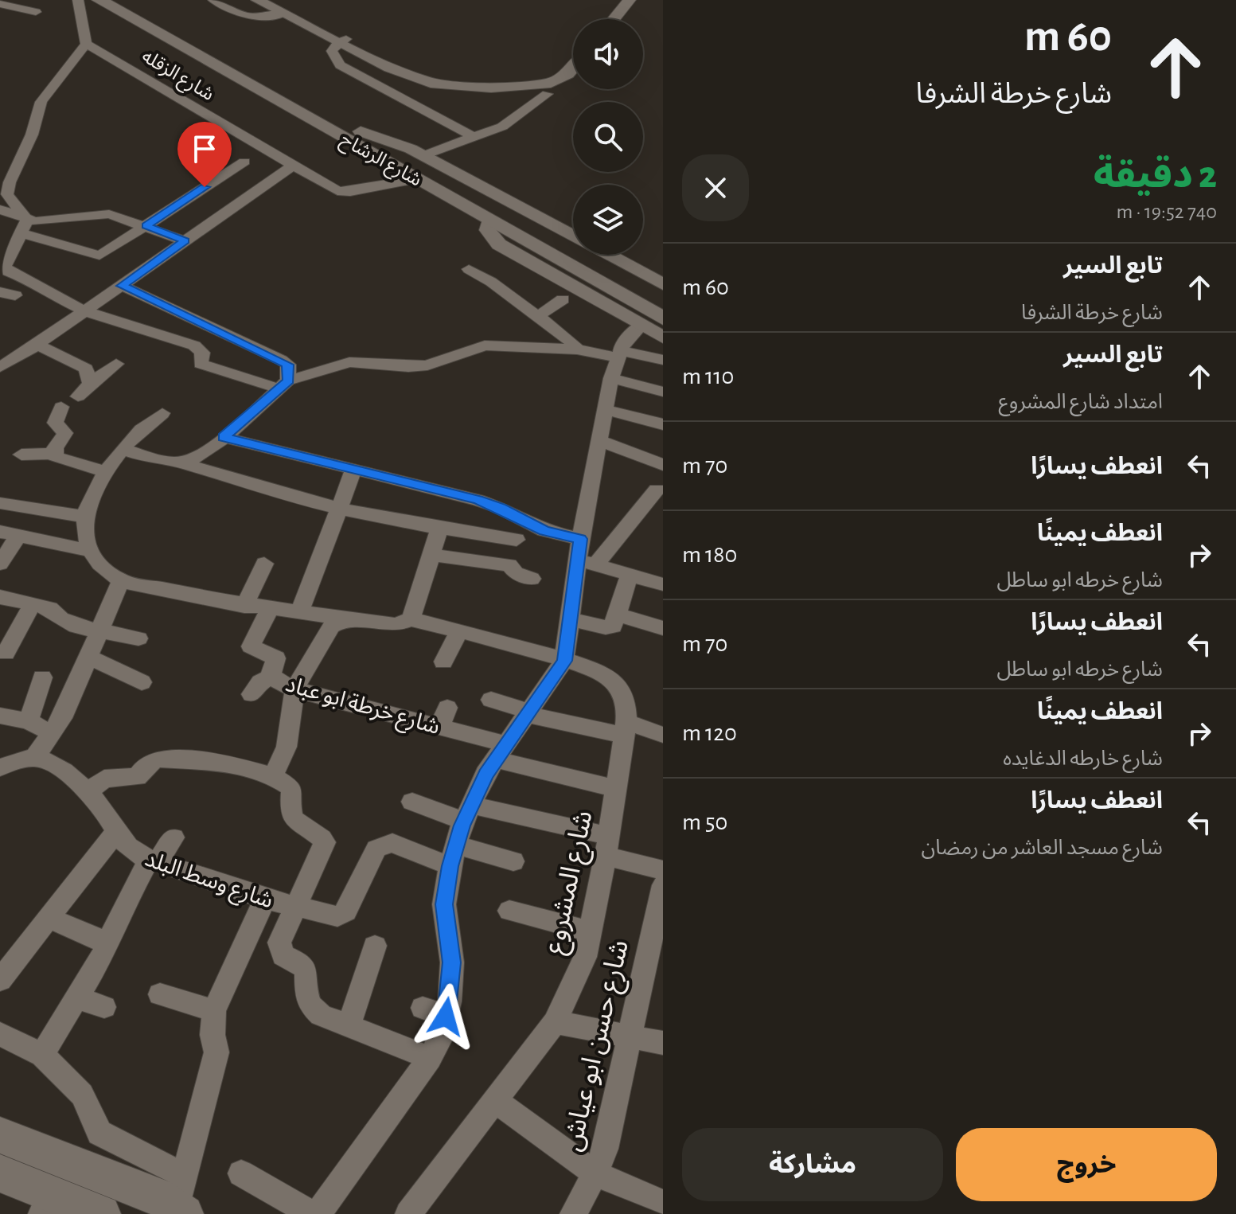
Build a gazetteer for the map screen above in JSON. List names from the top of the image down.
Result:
{
  "streets": {
    "main road": ["شارع الرشاح"],
    "street": [
      "شارع الزقله",
      "شارع خرطة ابو عباد",
      "شارع وسط البلد",
      "شارع المشروع",
      "شارع حسن ابو عياش"
    ]
  },
  "crossings": [
    ["شارع الزقله", "شارع الرشاح"],
    ["شارع خرطة ابو عباد", "شارع المشروع"]
  ],
  "page": {
    "turn": ["60 m", "شارع خرطة الشرفا"],
    "heading": ["2 دقيقة", "740 m · 19:52"],
    "list": [
      {
        "name": "تابع السير",
        "note": "شارع خرطة الشرفا",
        "value": "60 m"
      },
      {
        "name": "تابع السير",
        "note": "امتداد شارع المشروع",
        "value": "110 m"
      },
      {
        "name": "انعطف يسارًا",
        "value": "70 m"
      },
      {
        "name": "انعطف يمينًا",
        "note": "شارع خرطه ابو ساطل",
        "value": "180 m"
      },
      {
        "name": "انعطف يسارًا",
        "note": "شارع خرطه ابو ساطل",
        "value": "70 m"
      },
      {
        "name": "انعطف يمينًا",
        "note": "شارع خارطه الدغايده",
        "value": "120 m"
      },
      {
        "name": "انعطف يسارًا",
        "note": "شارع مسجد العاشر من رمضان",
        "value": "50 m"
      }
    ],
    "buttons": ["خروج", "مشاركة"]
  }
}
